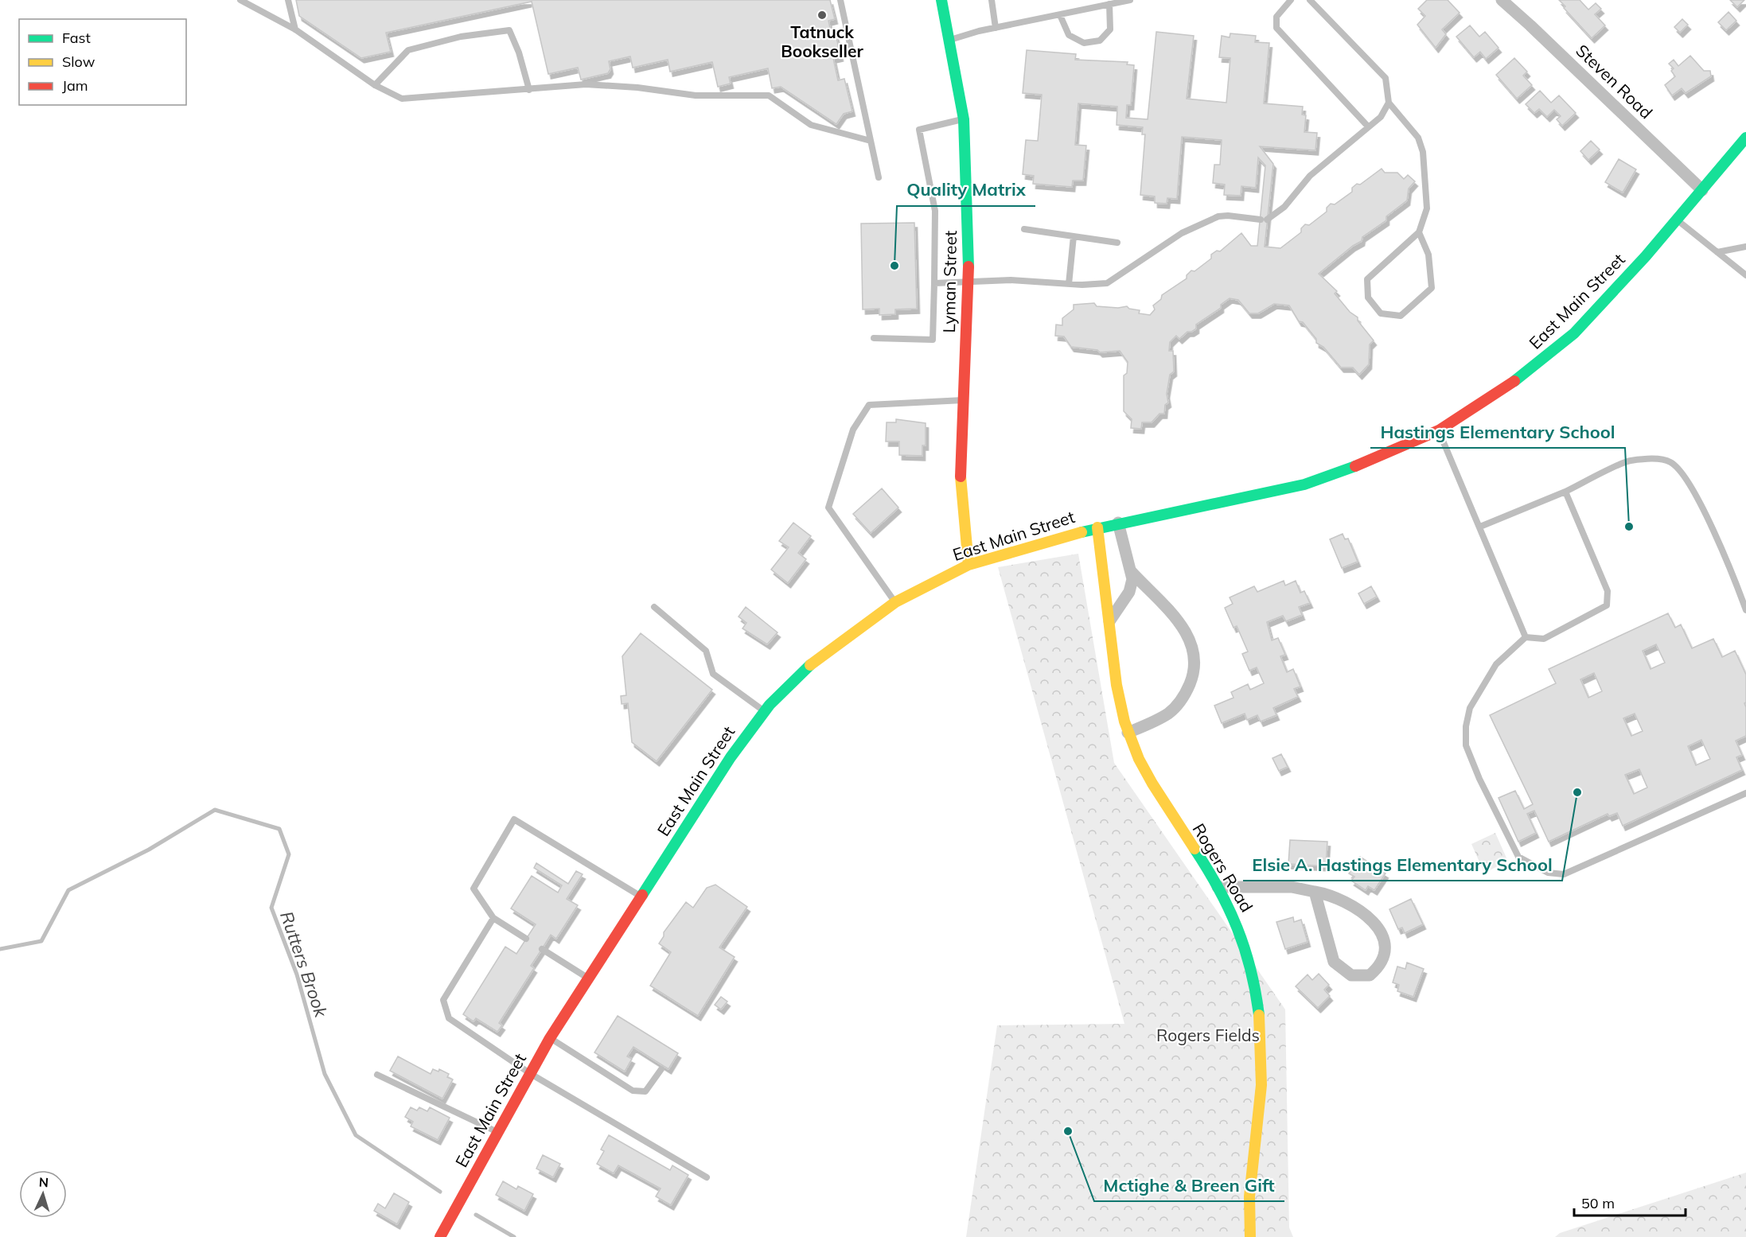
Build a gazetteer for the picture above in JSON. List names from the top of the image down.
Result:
{
  "streets": {
    "main road": ["Lyman Street", "East Main Street", "Rogers Road"],
    "street": ["Steven Road"]
  },
  "crossings": [
    ["Steven Road", "East Main Street"],
    ["Lyman Street", "East Main Street"],
    ["East Main Street", "Rogers Road"]
  ],
  "water": ["Rutters Brook"],
  "parks": ["Rogers Fields"],
  "places": [
    "Tatnuck Bookseller",
    "Quality Matrix",
    "Hastings Elementary School",
    "Elsie A. Hastings Elementary School",
    "Mctighe & Breen Gift"
  ],
  "legend": ["Fast", "Slow", "Jam"],
  "scale_bar": "50 m",
  "north": "top"
}
